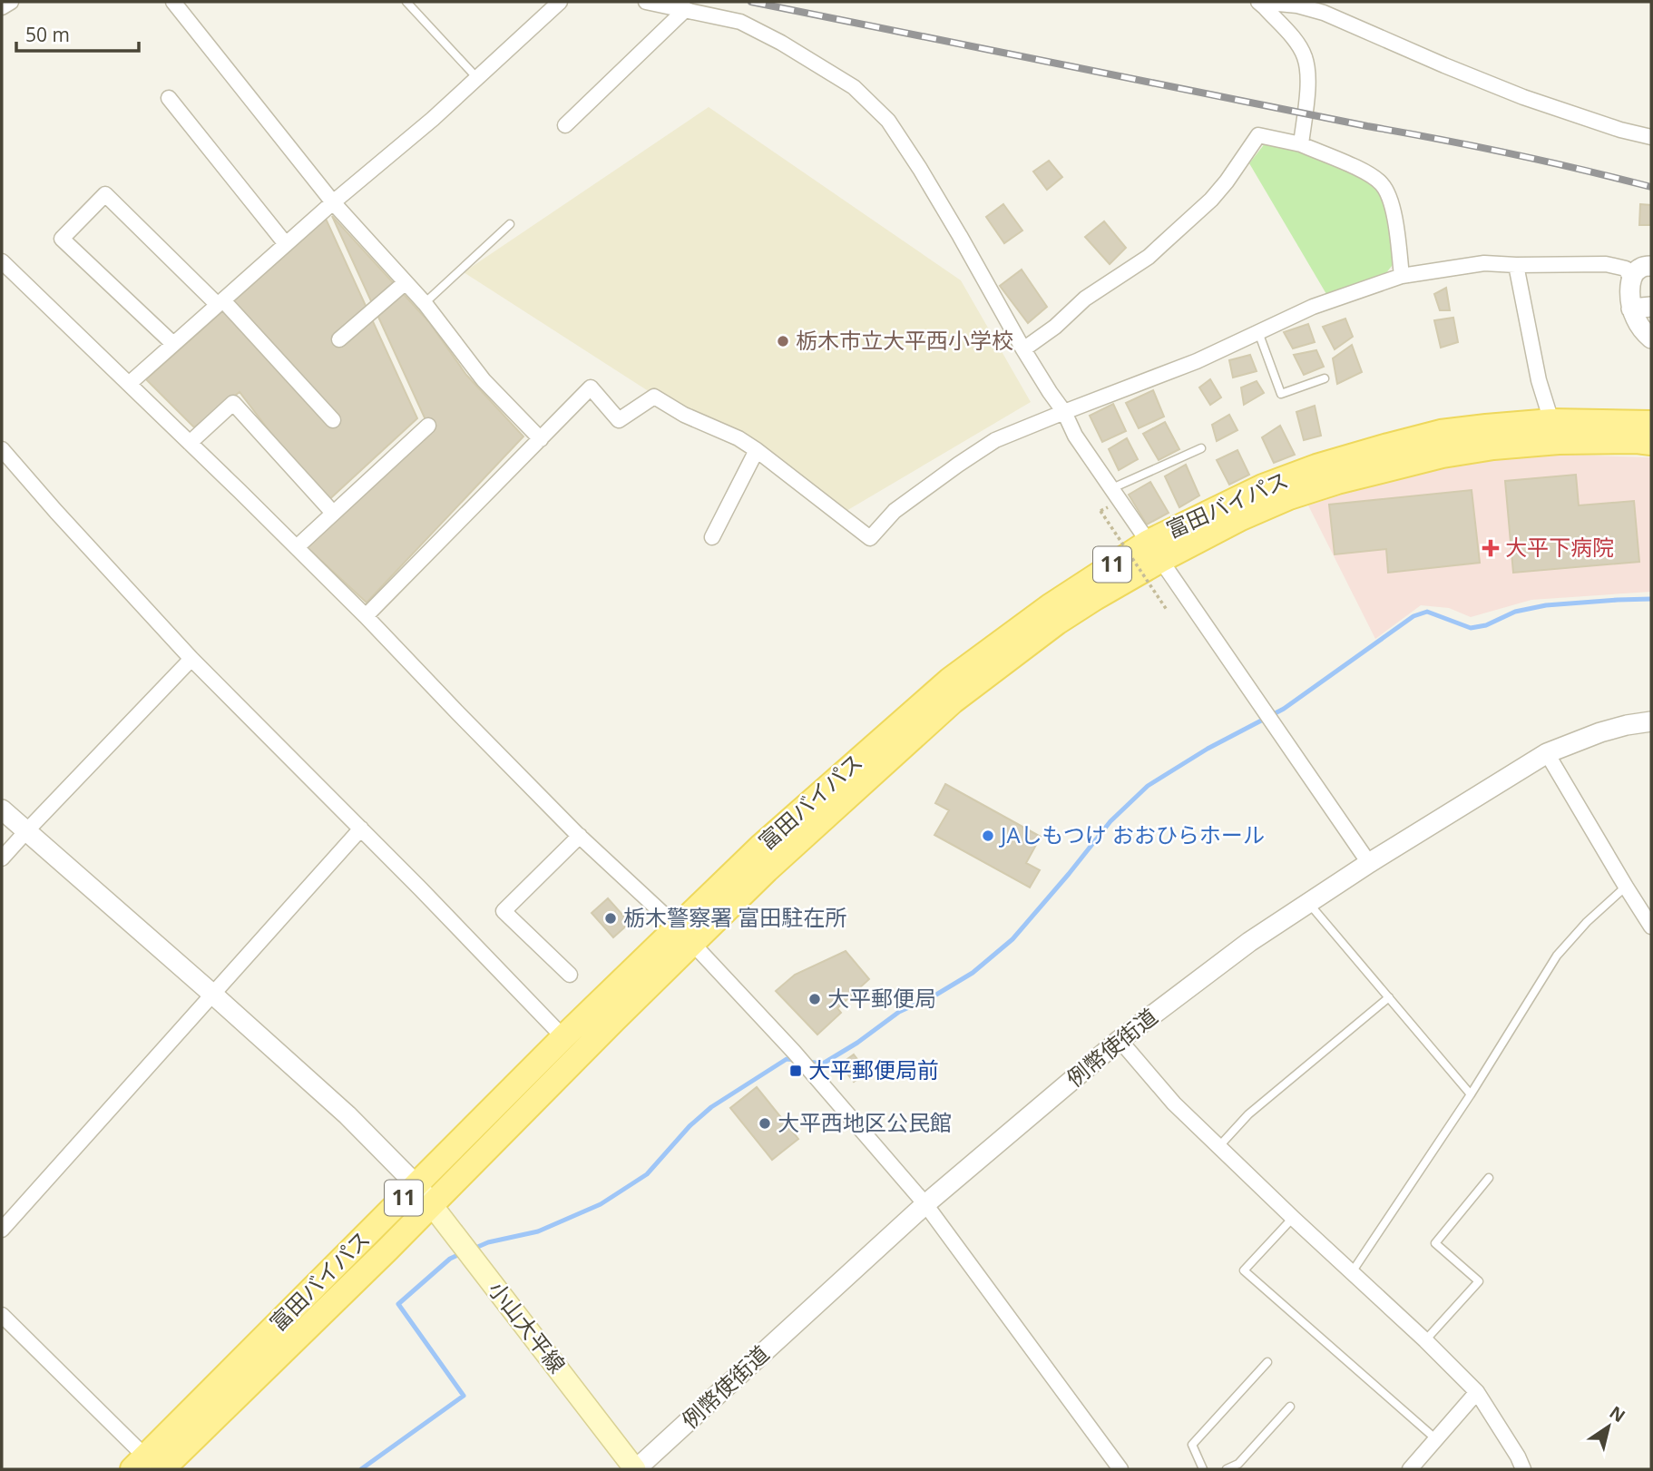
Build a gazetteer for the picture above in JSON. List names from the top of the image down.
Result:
{
  "streets": {
    "main road": ["富田バイパス", "11", "小山大平線"],
    "street": ["例幣使街道"]
  },
  "crossings": [
    ["富田バイパス", "小山大平線"],
    ["例幣使街道", "小山大平線"]
  ],
  "places": {
    "other": [
      "栃木市立大平西小学校",
      "JAしもつけ おおひらホール",
      "栃木警察署 富田駐在所",
      "大平郵便局",
      "大平西地区公民館"
    ],
    "health": ["大平下病院"],
    "transit": ["大平郵便局前"]
  },
  "scale_bar": "50 m",
  "north": "top right"
}
